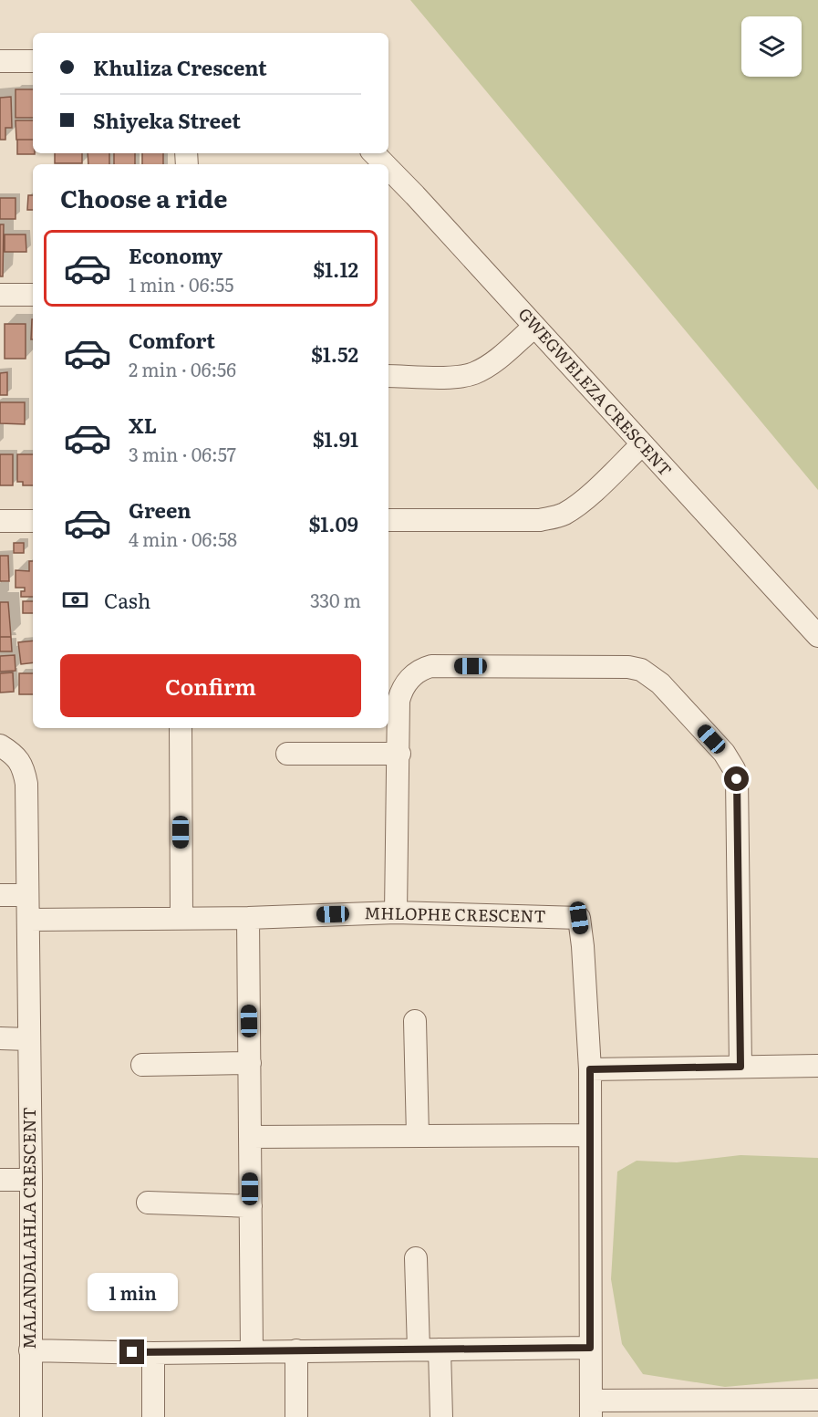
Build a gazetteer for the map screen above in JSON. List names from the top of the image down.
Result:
{
  "streets": {
    "street": ["GWEGWELEZA CRESCENT", "MHLOPHE CRESCENT", "MALANDALAHLA CRESCENT"]
  },
  "crossings": [
    ["MHLOPHE CRESCENT", "MALANDALAHLA CRESCENT"]
  ],
  "page": {
    "banner": ["Khuliza Crescent", "Shiyeka Street"],
    "heading": "Choose a ride",
    "list": [
      {
        "name": "Economy",
        "note": "1 min · 06:55",
        "value": "$1.12"
      },
      {
        "name": "Comfort",
        "note": "2 min · 06:56",
        "value": "$1.52"
      },
      {
        "name": "XL",
        "note": "3 min · 06:57",
        "value": "$1.91"
      },
      {
        "name": "Green",
        "note": "4 min · 06:58",
        "value": "$1.09"
      }
    ],
    "pay": ["Cash", "330 m"],
    "buttons": "Confirm",
    "bubble": "1 min"
  }
}
